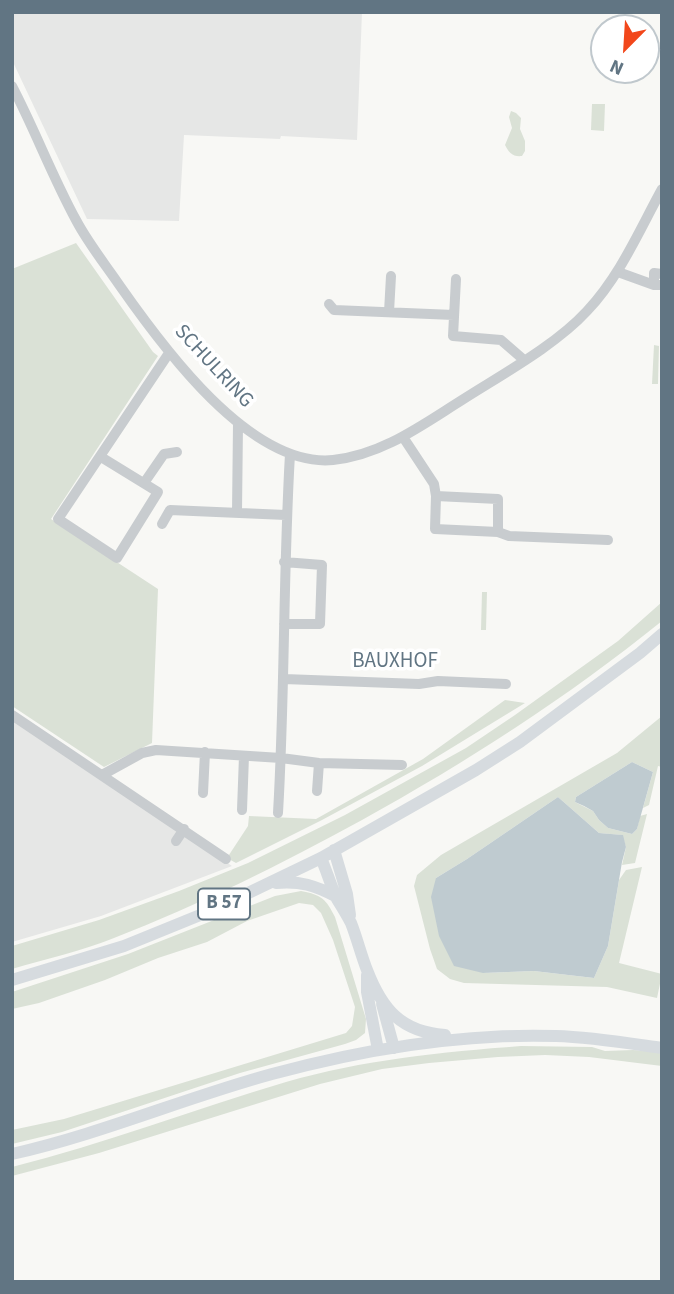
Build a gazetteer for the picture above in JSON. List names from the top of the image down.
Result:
{
  "streets": {
    "main road": ["B 57"],
    "street": ["SCHULRING", "BAUXHOF"]
  },
  "north": "bottom left"
}
